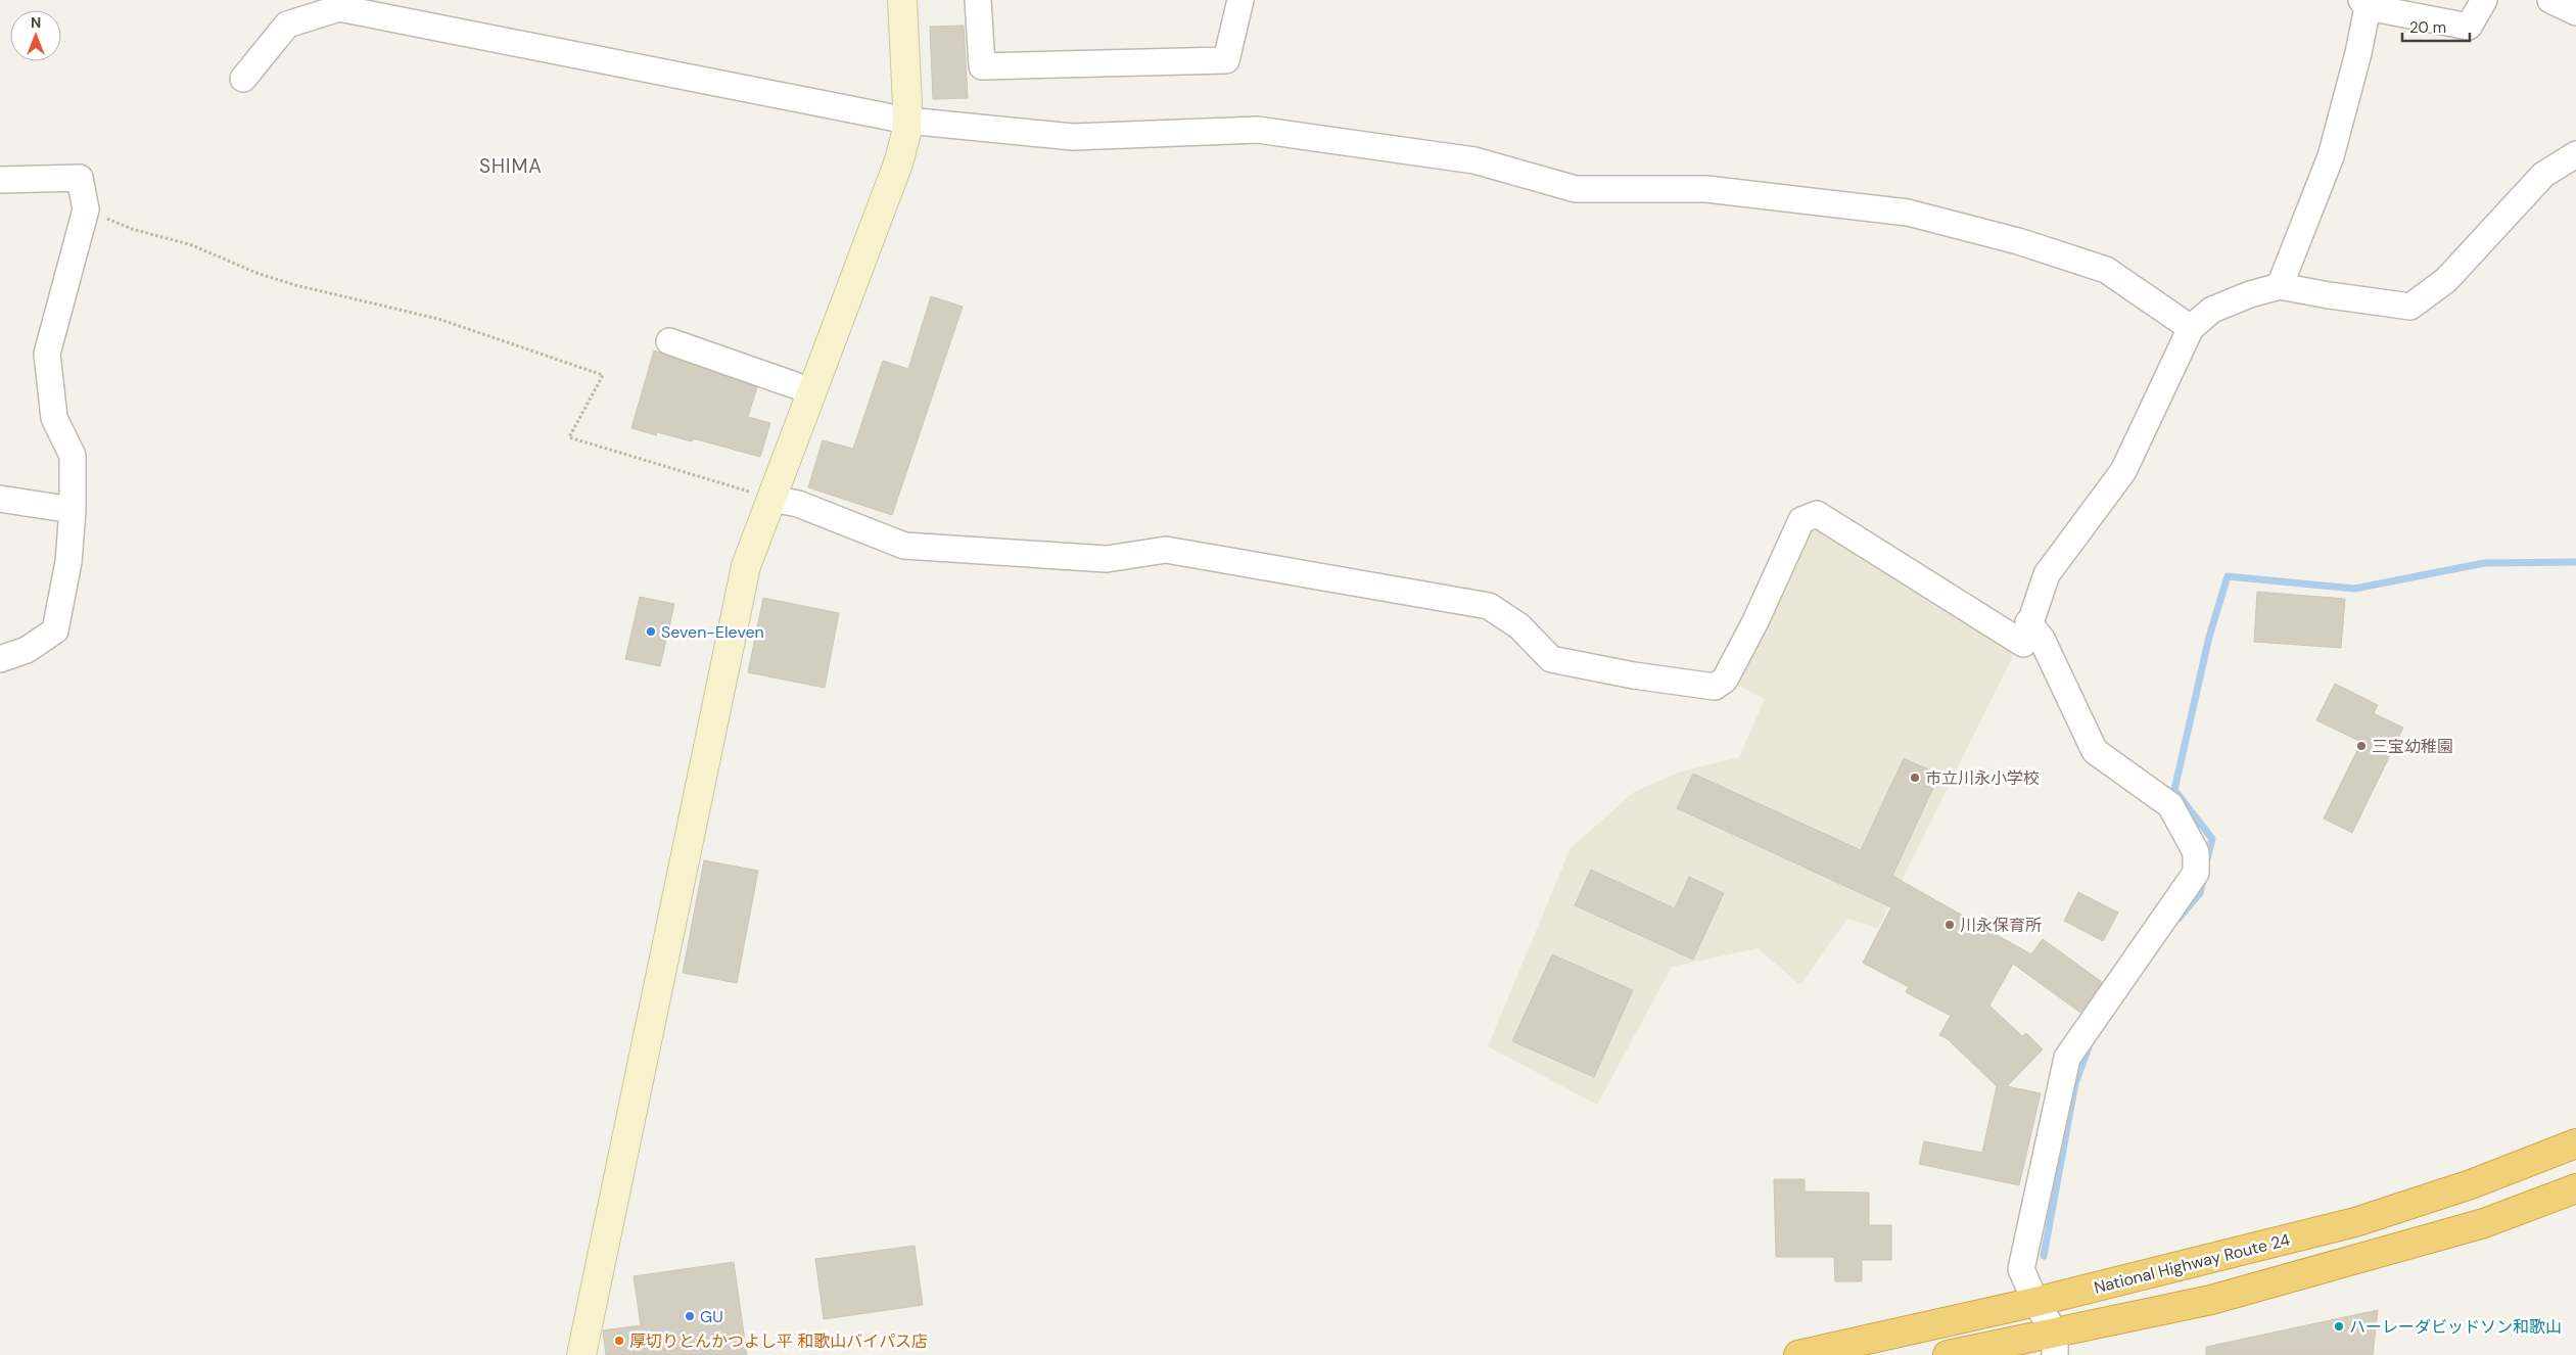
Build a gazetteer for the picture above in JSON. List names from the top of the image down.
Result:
{
  "streets": {
    "highway": ["National Highway Route 24"]
  },
  "districts": ["SHIMA"],
  "places": [
    "Seven-Eleven",
    "三宝幼稚園",
    "市立川永小学校",
    "川永保育所",
    "GU",
    "ハーレーダビッドソン和歌山",
    "厚切りとんかつよし平 和歌山バイパス店"
  ],
  "scale_bar": "20 m",
  "north": "top"
}
